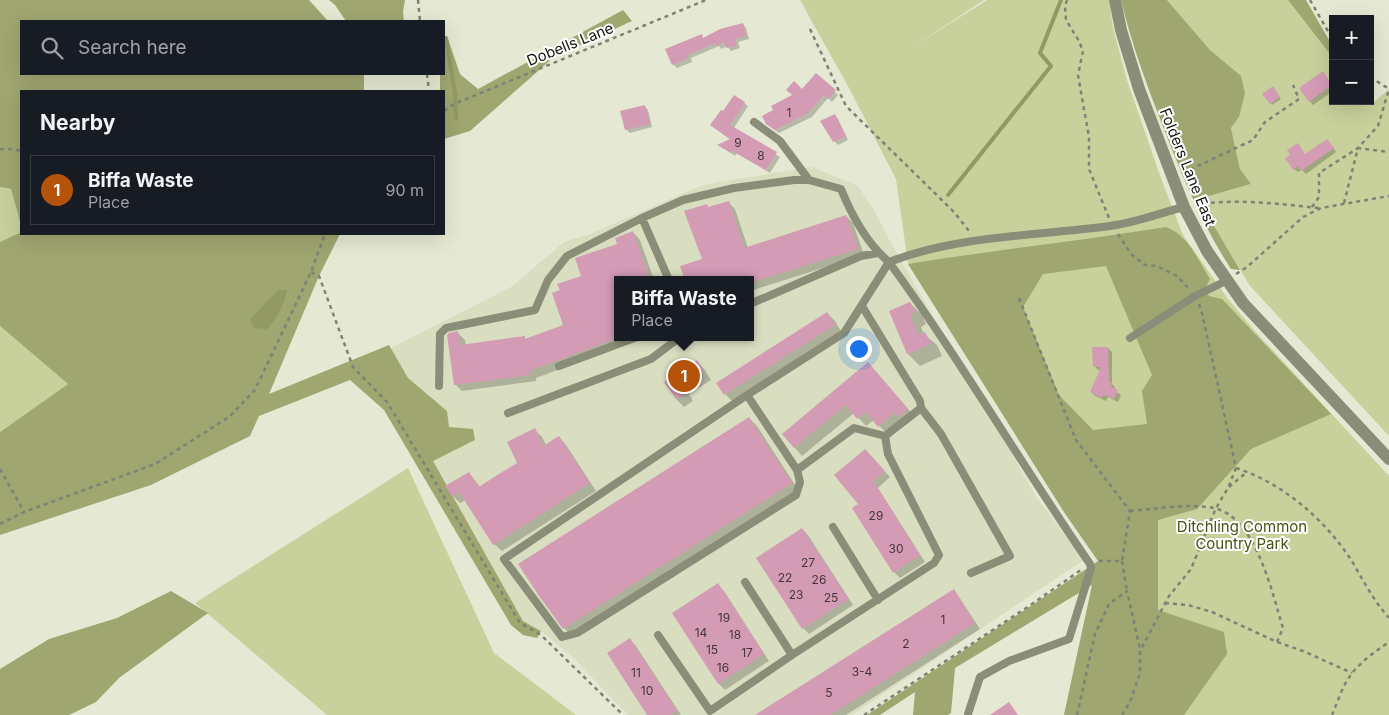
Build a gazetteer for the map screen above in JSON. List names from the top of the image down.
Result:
{
  "streets": {
    "street": ["Folders Lane East"],
    "path": ["Dobells Lane"]
  },
  "parks": ["Ditchling Common Country Park"],
  "house_numbers": [
    "1",
    "9",
    "8",
    "29",
    "30",
    "27",
    "22",
    "26",
    "23",
    "25",
    "19",
    "1",
    "14",
    "18",
    "2",
    "15",
    "17",
    "16",
    "3-4",
    "11",
    "10",
    "5"
  ],
  "page": {
    "map_buttons": ["+", "−"],
    "search": "Search here",
    "heading": "Nearby",
    "list": [
      {
        "mark": "1",
        "name": "Biffa Waste",
        "note": "Place",
        "value": "90 m"
      }
    ],
    "popup": ["Biffa Waste", "Place"],
    "pins": "1"
  }
}
